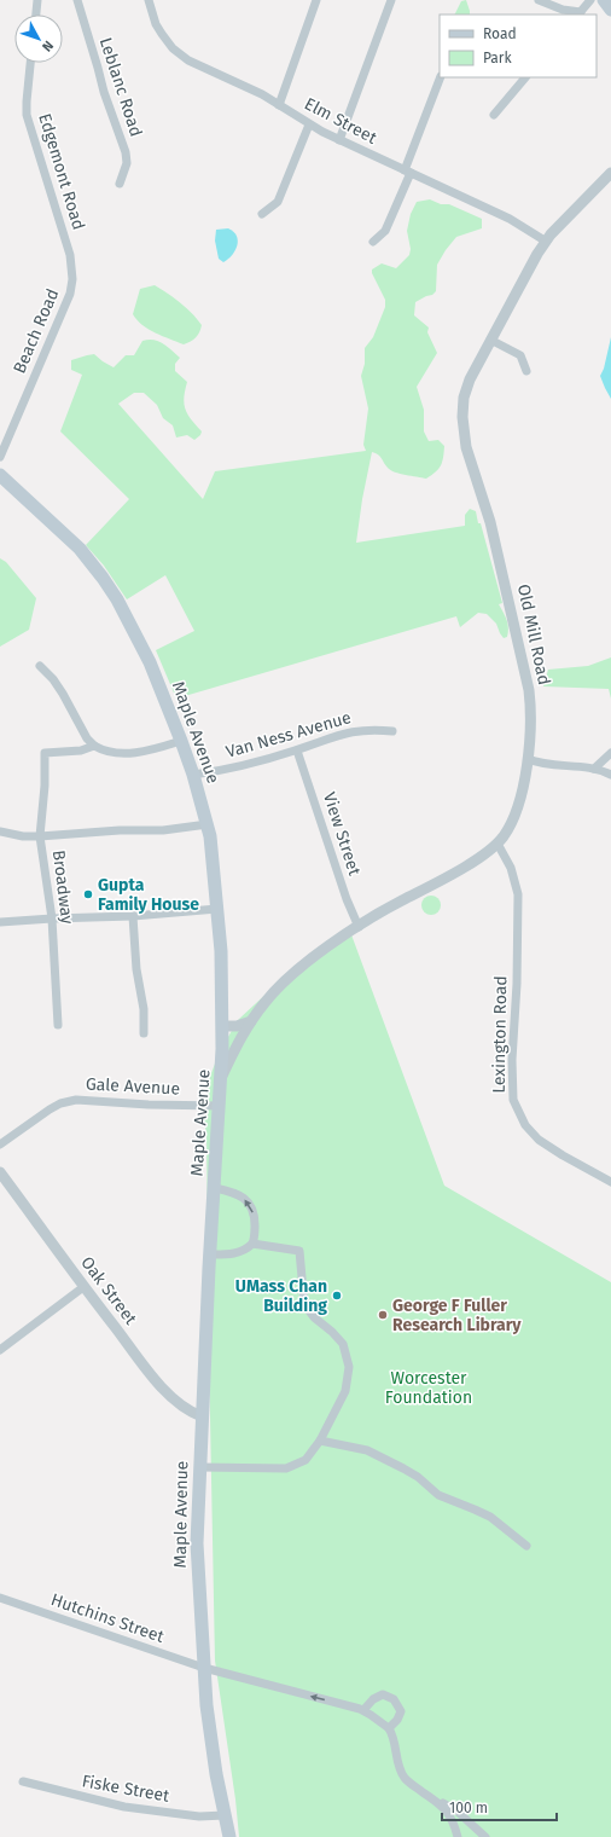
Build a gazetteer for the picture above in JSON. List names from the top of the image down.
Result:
{
  "streets": {
    "main road": ["Maple Avenue"],
    "street": [
      "Leblanc Road",
      "Elm Street",
      "Edgemont Road",
      "Beach Road",
      "Old Mill Road",
      "Van Ness Avenue",
      "View Street",
      "Broadway",
      "Lexington Road",
      "Gale Avenue",
      "Oak Street",
      "Hutchins Street",
      "Fiske Street"
    ]
  },
  "crossings": [
    ["Elm Street", "Old Mill Road"],
    ["Edgemont Road", "Beach Road"],
    ["Old Mill Road", "Maple Avenue"],
    ["Old Mill Road", "View Street"],
    ["Old Mill Road", "Lexington Road"],
    ["Maple Avenue", "Van Ness Avenue"],
    ["Maple Avenue", "Gale Avenue"],
    ["Maple Avenue", "Oak Street"],
    ["Maple Avenue", "Hutchins Street"],
    ["Maple Avenue", "Fiske Street"],
    ["Van Ness Avenue", "View Street"]
  ],
  "one_way": ["Hutchins Street"],
  "parks": ["Worcester Foundation"],
  "places": ["Gupta Family House", "UMass Chan Building", "George F Fuller Research Library"],
  "legend": ["Road", "Park"],
  "scale_bar": "100 m",
  "north": "bottom right"
}
